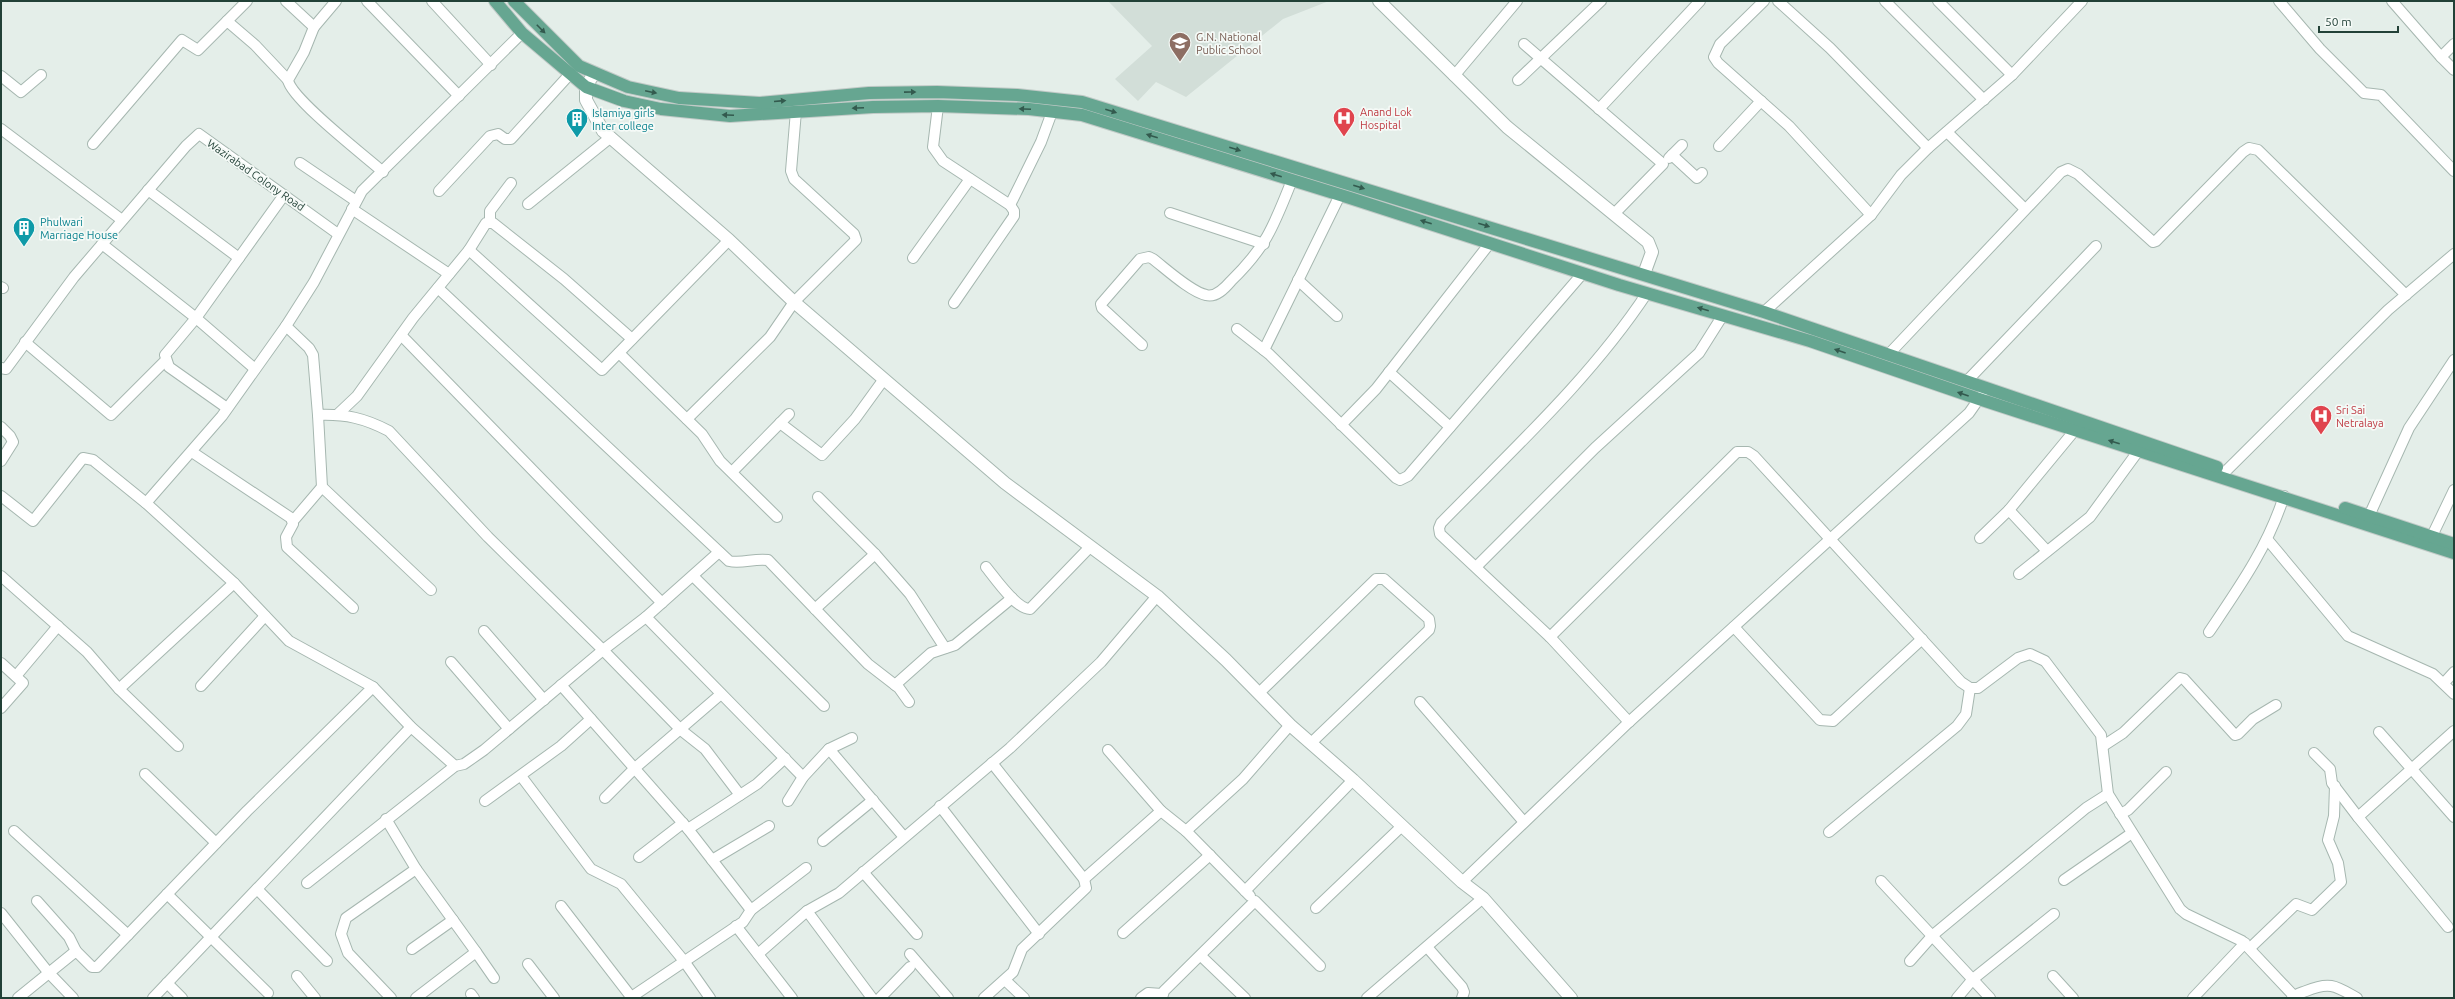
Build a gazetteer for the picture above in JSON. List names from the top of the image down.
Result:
{
  "streets": {
    "street": ["Wazirabad Colony Road"]
  },
  "places": {
    "school or university": ["G.N. National Public School"],
    "hospital": ["Anand Lok Hospital", "Sri Sai Netralaya"],
    "building": ["Islamiya girls Inter college", "Phulwari Marriage House"]
  },
  "scale_bar": "50 m"
}
